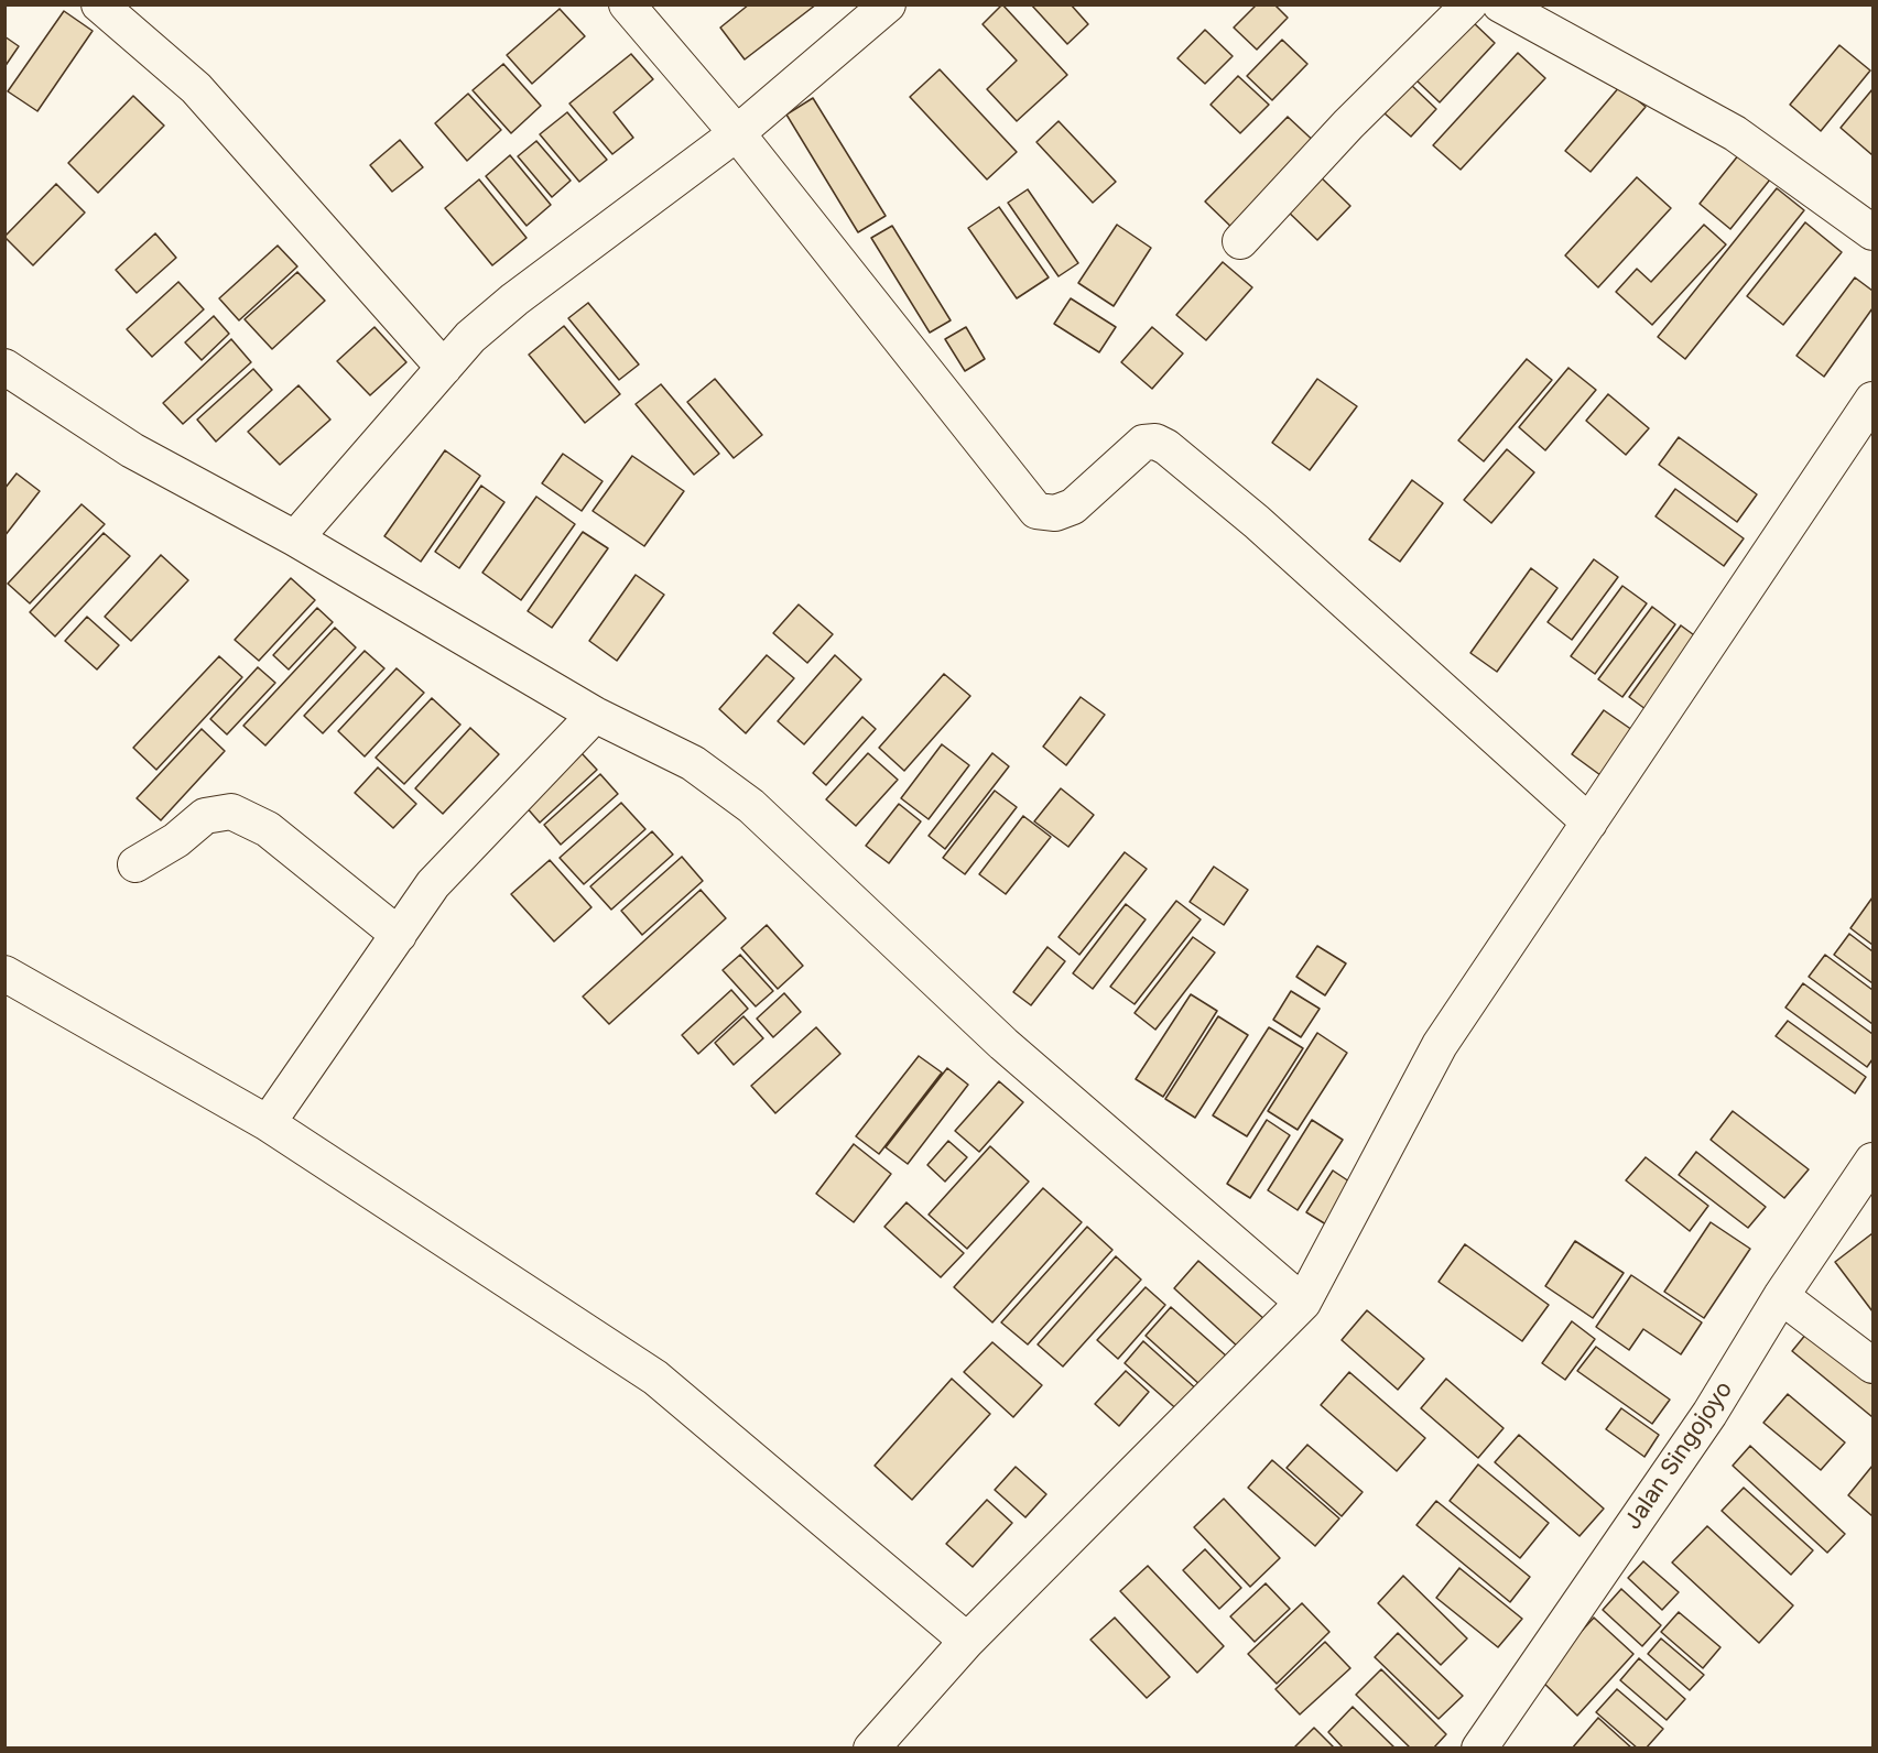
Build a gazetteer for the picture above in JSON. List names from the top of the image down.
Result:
{
  "streets": {
    "street": ["Jalan Singojoyo"]
  }
}
